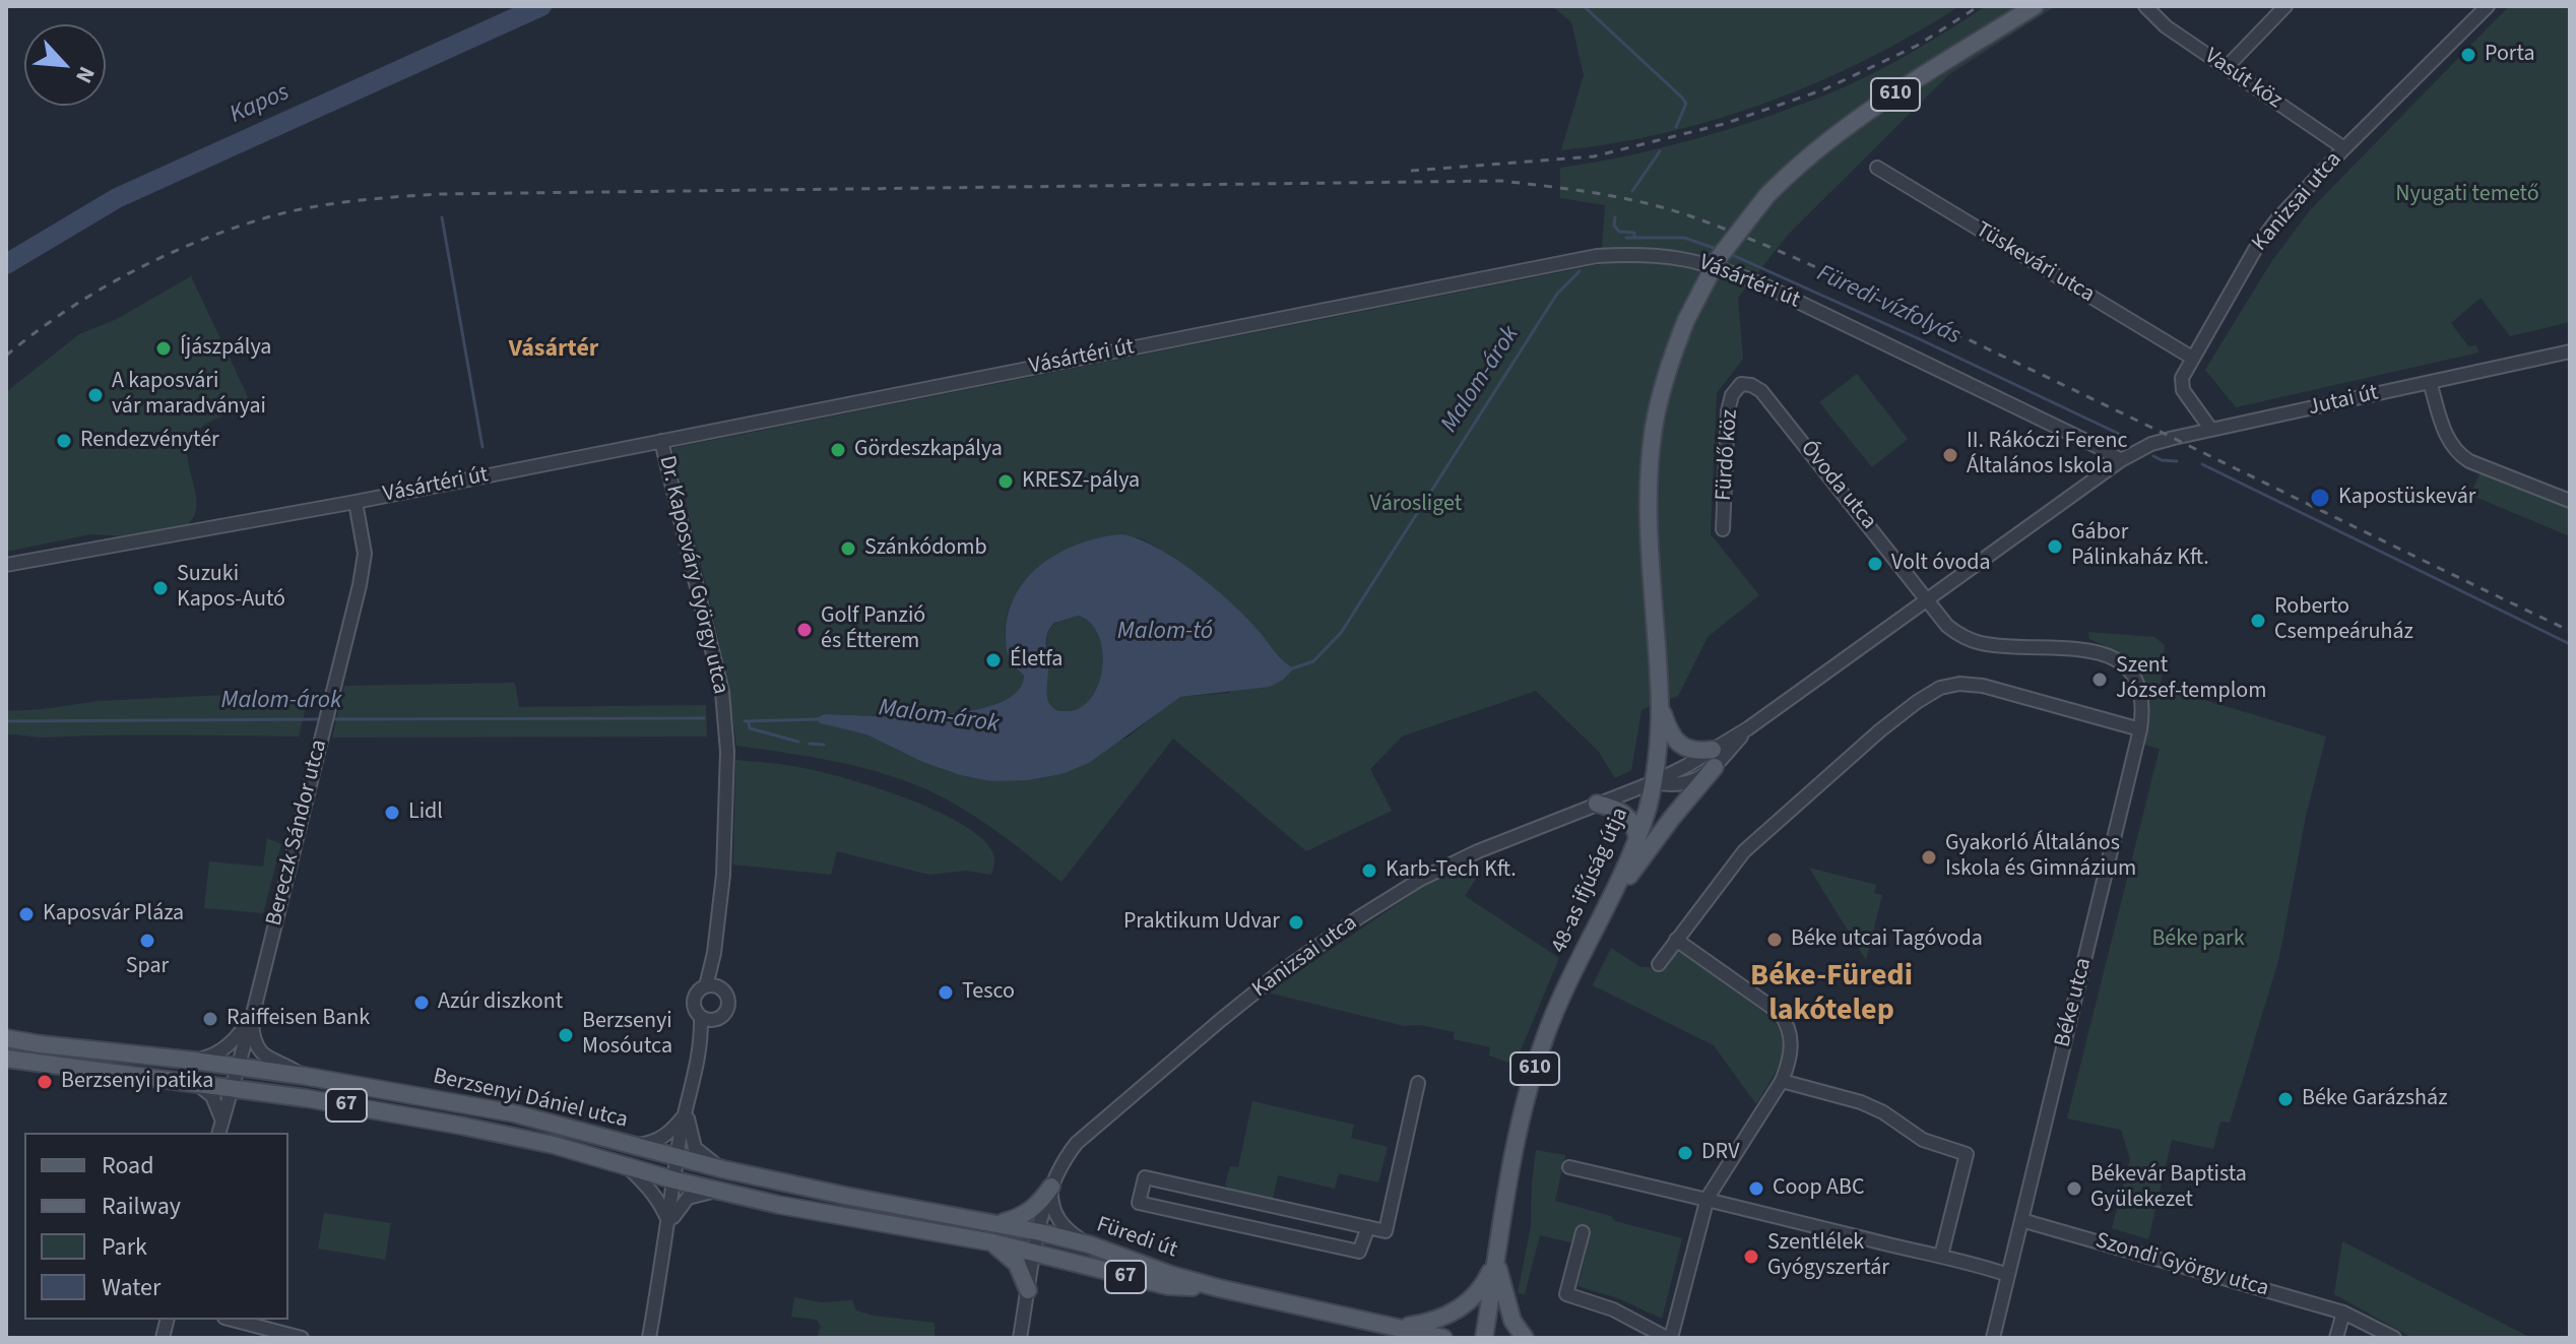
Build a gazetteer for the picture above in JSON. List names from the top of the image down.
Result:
{
  "streets": {
    "main road": [
      "610",
      "48-as ifjúság útja",
      "Berzsenyi Dániel utca",
      "67",
      "Füredi út"
    ],
    "street": [
      "Vasút köz",
      "Kanizsai utca",
      "Tüskevári utca",
      "Vásártéri út",
      "Jutai út",
      "Fürdő köz",
      "Óvoda utca",
      "Dr. Kaposváry György utca",
      "Bereczk Sándor utca",
      "Béke utca",
      "Szondi György utca"
    ]
  },
  "crossings": [
    ["Vasút köz", "Kanizsai utca"],
    ["610", "48-as ifjúság útja"],
    ["Kanizsai utca", "Tüskevári utca"],
    ["Kanizsai utca", "Vásártéri út"],
    ["Kanizsai utca", "Jutai út"],
    ["Kanizsai utca", "Óvoda utca"],
    ["Kanizsai utca", "48-as ifjúság útja"],
    ["Kanizsai utca", "Béke utca"],
    ["Kanizsai utca", "Berzsenyi Dániel utca"],
    ["Kanizsai utca", "Füredi út"],
    ["Vásártéri út", "Jutai út"],
    ["Vásártéri út", "Dr. Kaposváry György utca"],
    ["Vásártéri út", "Bereczk Sándor utca"],
    ["Fürdő köz", "Óvoda utca"],
    ["Óvoda utca", "Béke utca"],
    ["Bereczk Sándor utca", "Berzsenyi Dániel utca"],
    ["Béke utca", "Szondi György utca"],
    ["Berzsenyi Dániel utca", "Füredi út"],
    ["67", "Füredi út"]
  ],
  "districts": ["Vásártér", "Béke-Füredi lakótelep"],
  "water": [
    "Kapos",
    "Füredi-vízfolyás",
    "Malom-árok",
    "Malom-tó"
  ],
  "parks": ["Nyugati temető", "Városliget", "Béke park"],
  "places": [
    "Porta",
    "Íjászpálya",
    "A kaposvári vár maradványai",
    "Rendezvénytér",
    "Gördeszkapálya",
    "II. Rákóczi Ferenc Általános Iskola",
    "KRESZ-pálya",
    "Kapostüskevár",
    "Gábor Pálinkaház Kft.",
    "Szánkódomb",
    "Volt óvoda",
    "Suzuki Kapos-Autó",
    "Roberto Csempeáruház",
    "Golf Panzió és Étterem",
    "Életfa",
    "Szent József-templom",
    "Lidl",
    "Gyakorló Általános Iskola és Gimnázium",
    "Karb-Tech Kft.",
    "Kaposvár Pláza",
    "Praktikum Udvar",
    "Béke utcai Tagóvoda",
    "Spar",
    "Tesco",
    "Azúr diszkont",
    "Raiffeisen Bank",
    "Berzsenyi Mosóutca",
    "Berzsenyi patika",
    "Béke Garázsház",
    "DRV",
    "Coop ABC",
    "Békevár Baptista Gyülekezet",
    "Szentlélek Gyógyszertár"
  ],
  "legend": [
    "Road",
    "Railway",
    "Park",
    "Water"
  ],
  "north": "bottom right"
}
